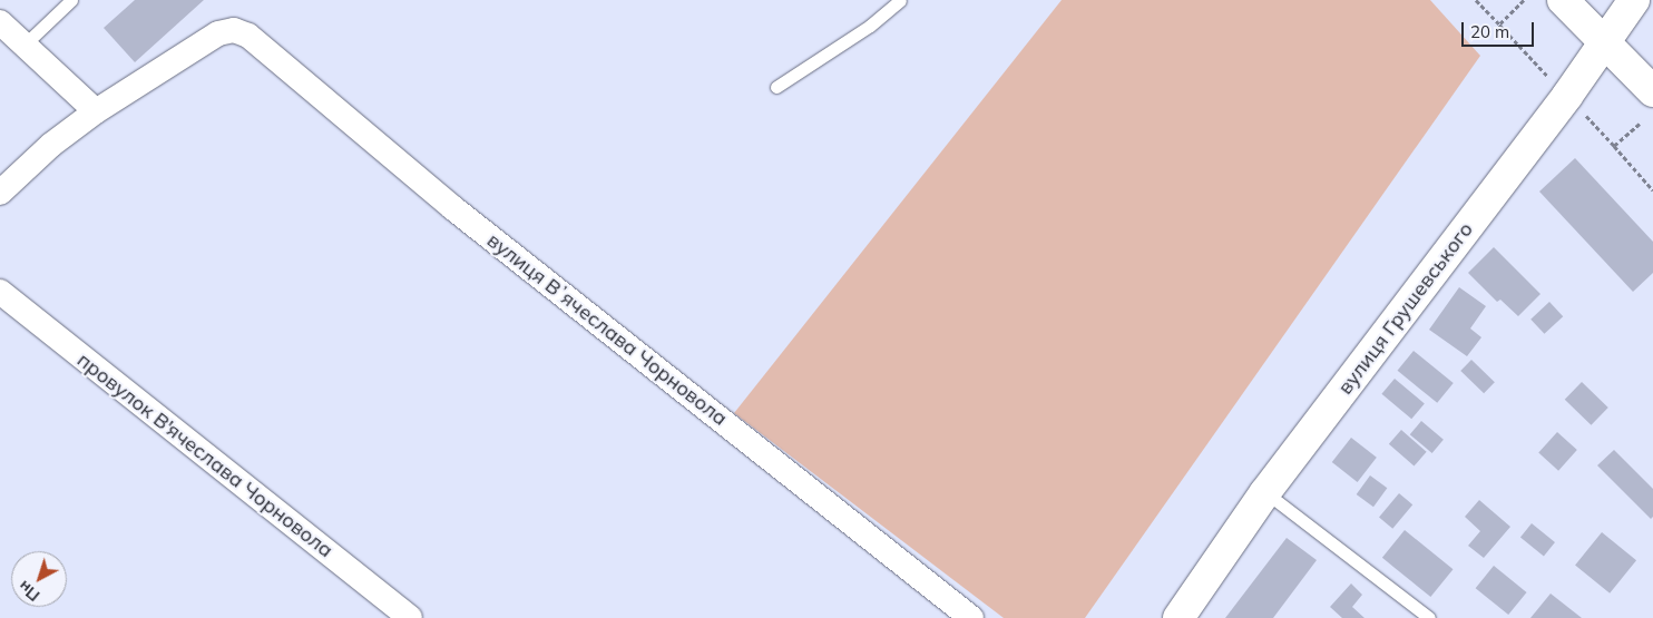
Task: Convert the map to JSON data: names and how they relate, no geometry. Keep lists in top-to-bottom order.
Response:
{
  "streets": {
    "main road": ["вулиця Грушевського"],
    "street": ["вулиця Вʼячеслава Чорновола", "провулок В'ячеслава Чорновола"]
  },
  "scale_bar": "20 m",
  "north": "bottom left"
}
